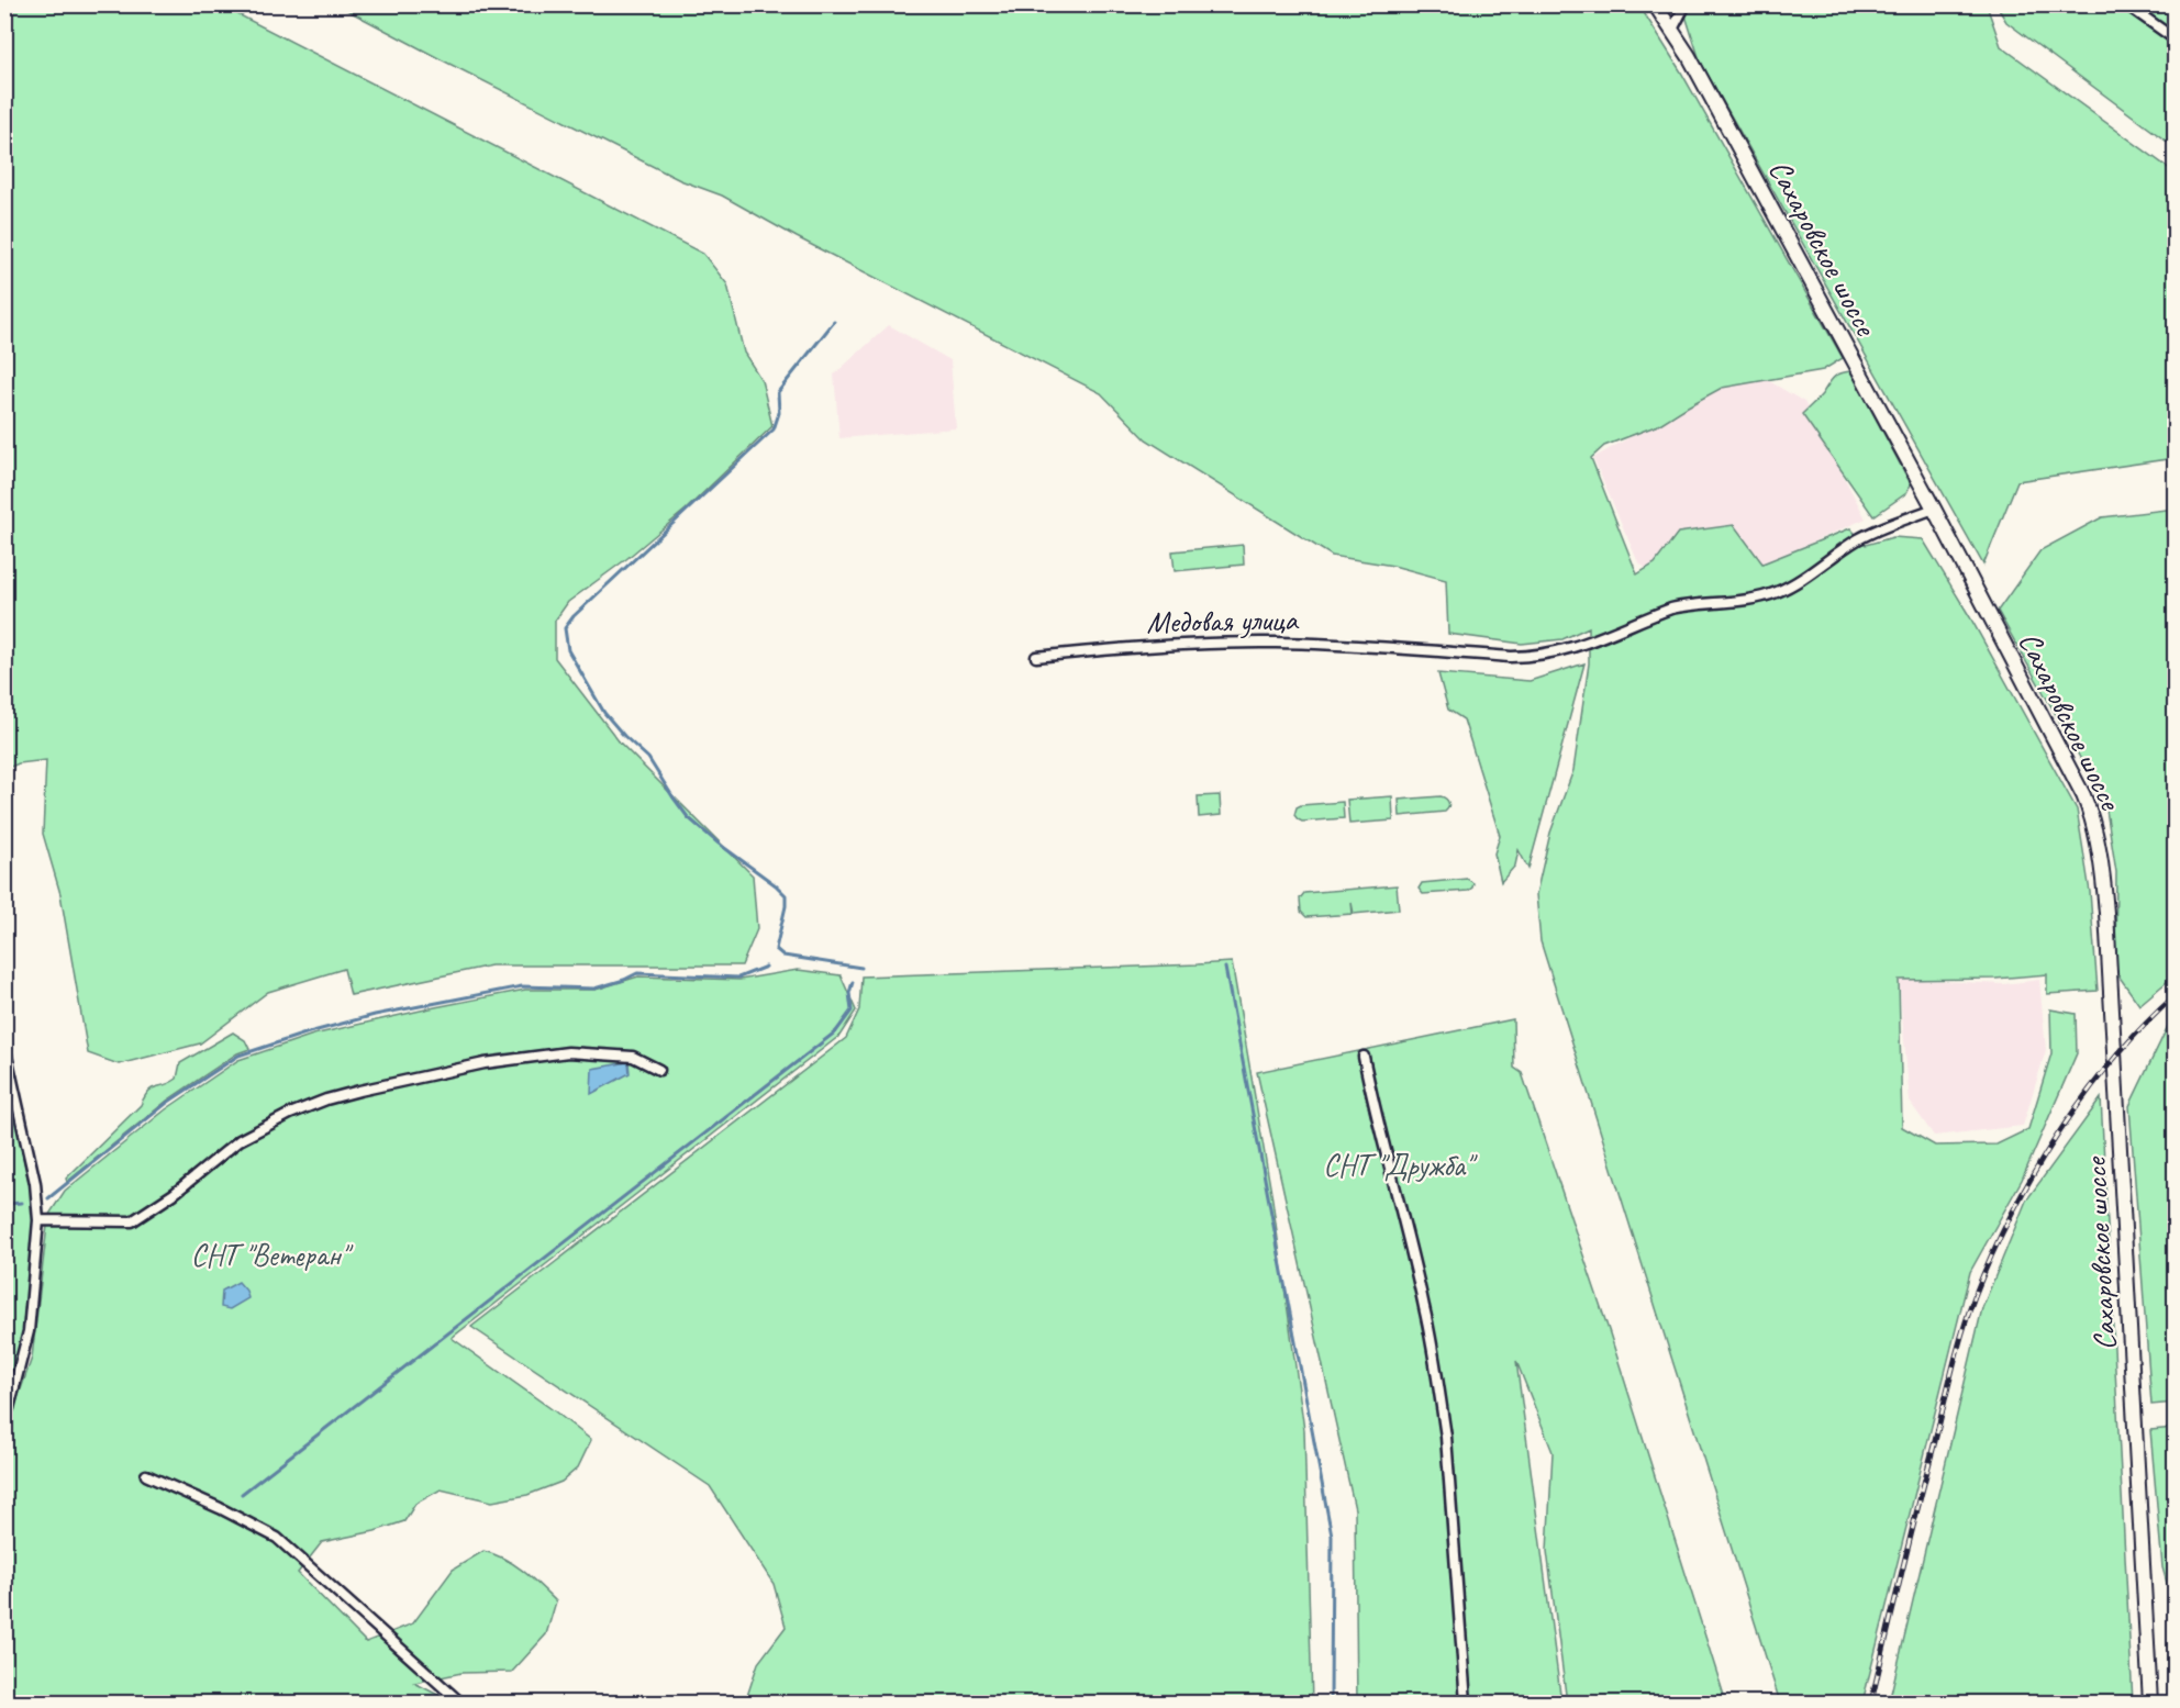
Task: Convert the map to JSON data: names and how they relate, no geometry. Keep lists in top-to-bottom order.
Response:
{
  "streets": {
    "main road": ["Сахаровское шоссе"],
    "street": ["Медовая улица"]
  },
  "crossings": [
    ["Сахаровское шоссе", "Медовая улица"]
  ],
  "parks": ["СНТ \"Дружба\"", "СНТ \"Ветеран\""]
}
